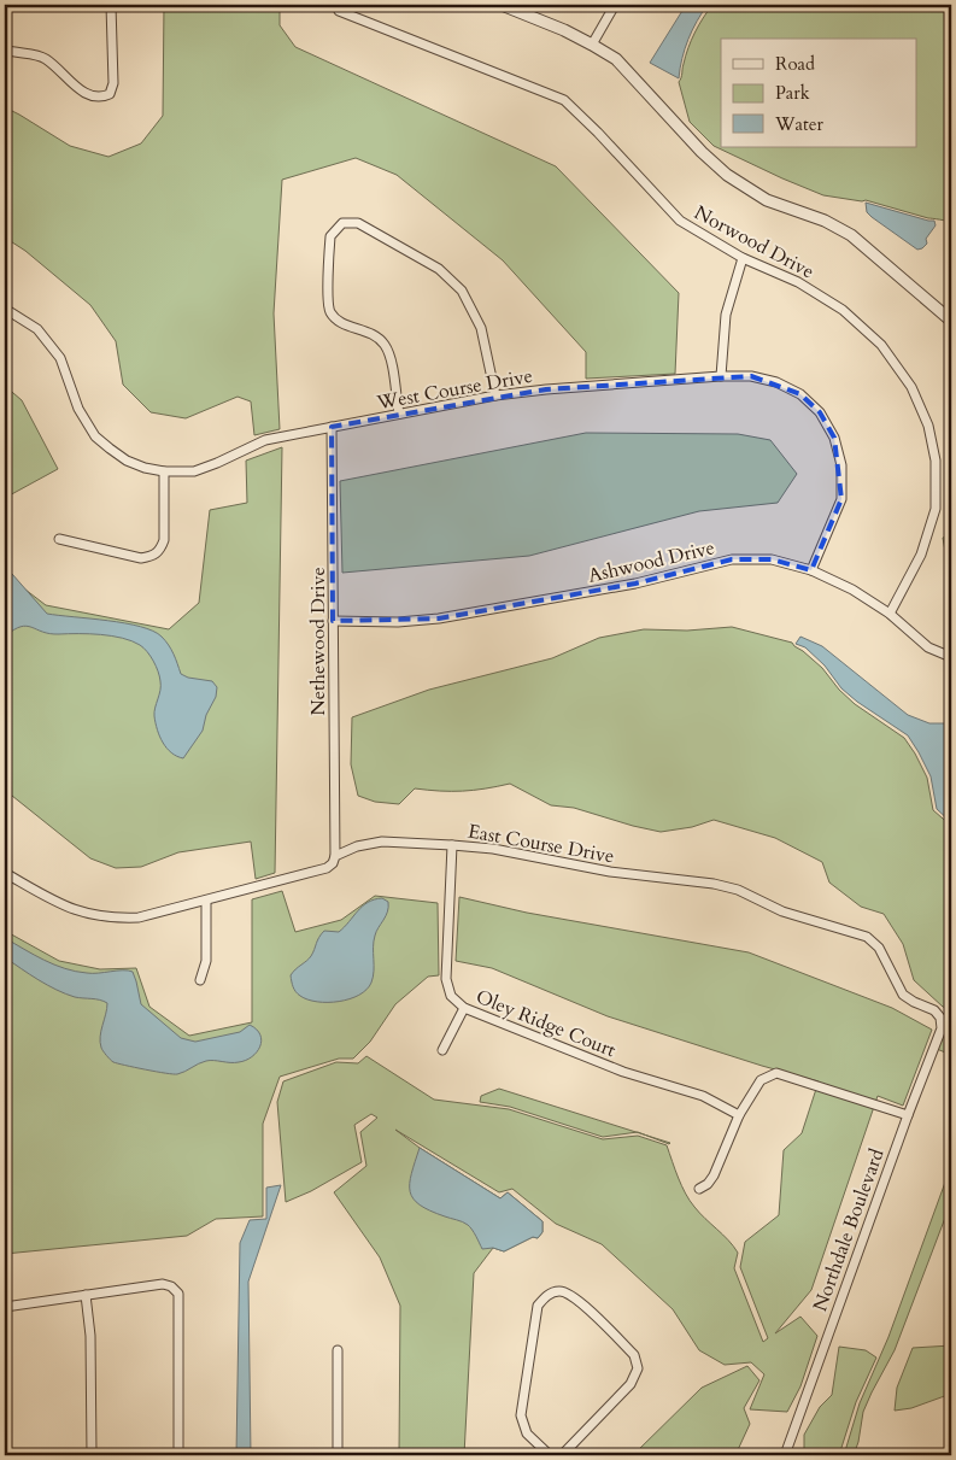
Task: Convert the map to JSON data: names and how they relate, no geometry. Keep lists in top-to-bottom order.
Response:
{
  "streets": {
    "street": [
      "Norwood Drive",
      "West Course Drive",
      "Ashwood Drive",
      "Nethewood Drive",
      "East Course Drive",
      "Oley Ridge Court",
      "Northdale Boulevard"
    ]
  },
  "crossings": [
    ["Norwood Drive", "Ashwood Drive"],
    ["West Course Drive", "Ashwood Drive"],
    ["West Course Drive", "Nethewood Drive"],
    ["Ashwood Drive", "Nethewood Drive"],
    ["Nethewood Drive", "East Course Drive"],
    ["East Course Drive", "Oley Ridge Court"],
    ["East Course Drive", "Northdale Boulevard"]
  ],
  "legend": ["Road", "Park", "Water"]
}
